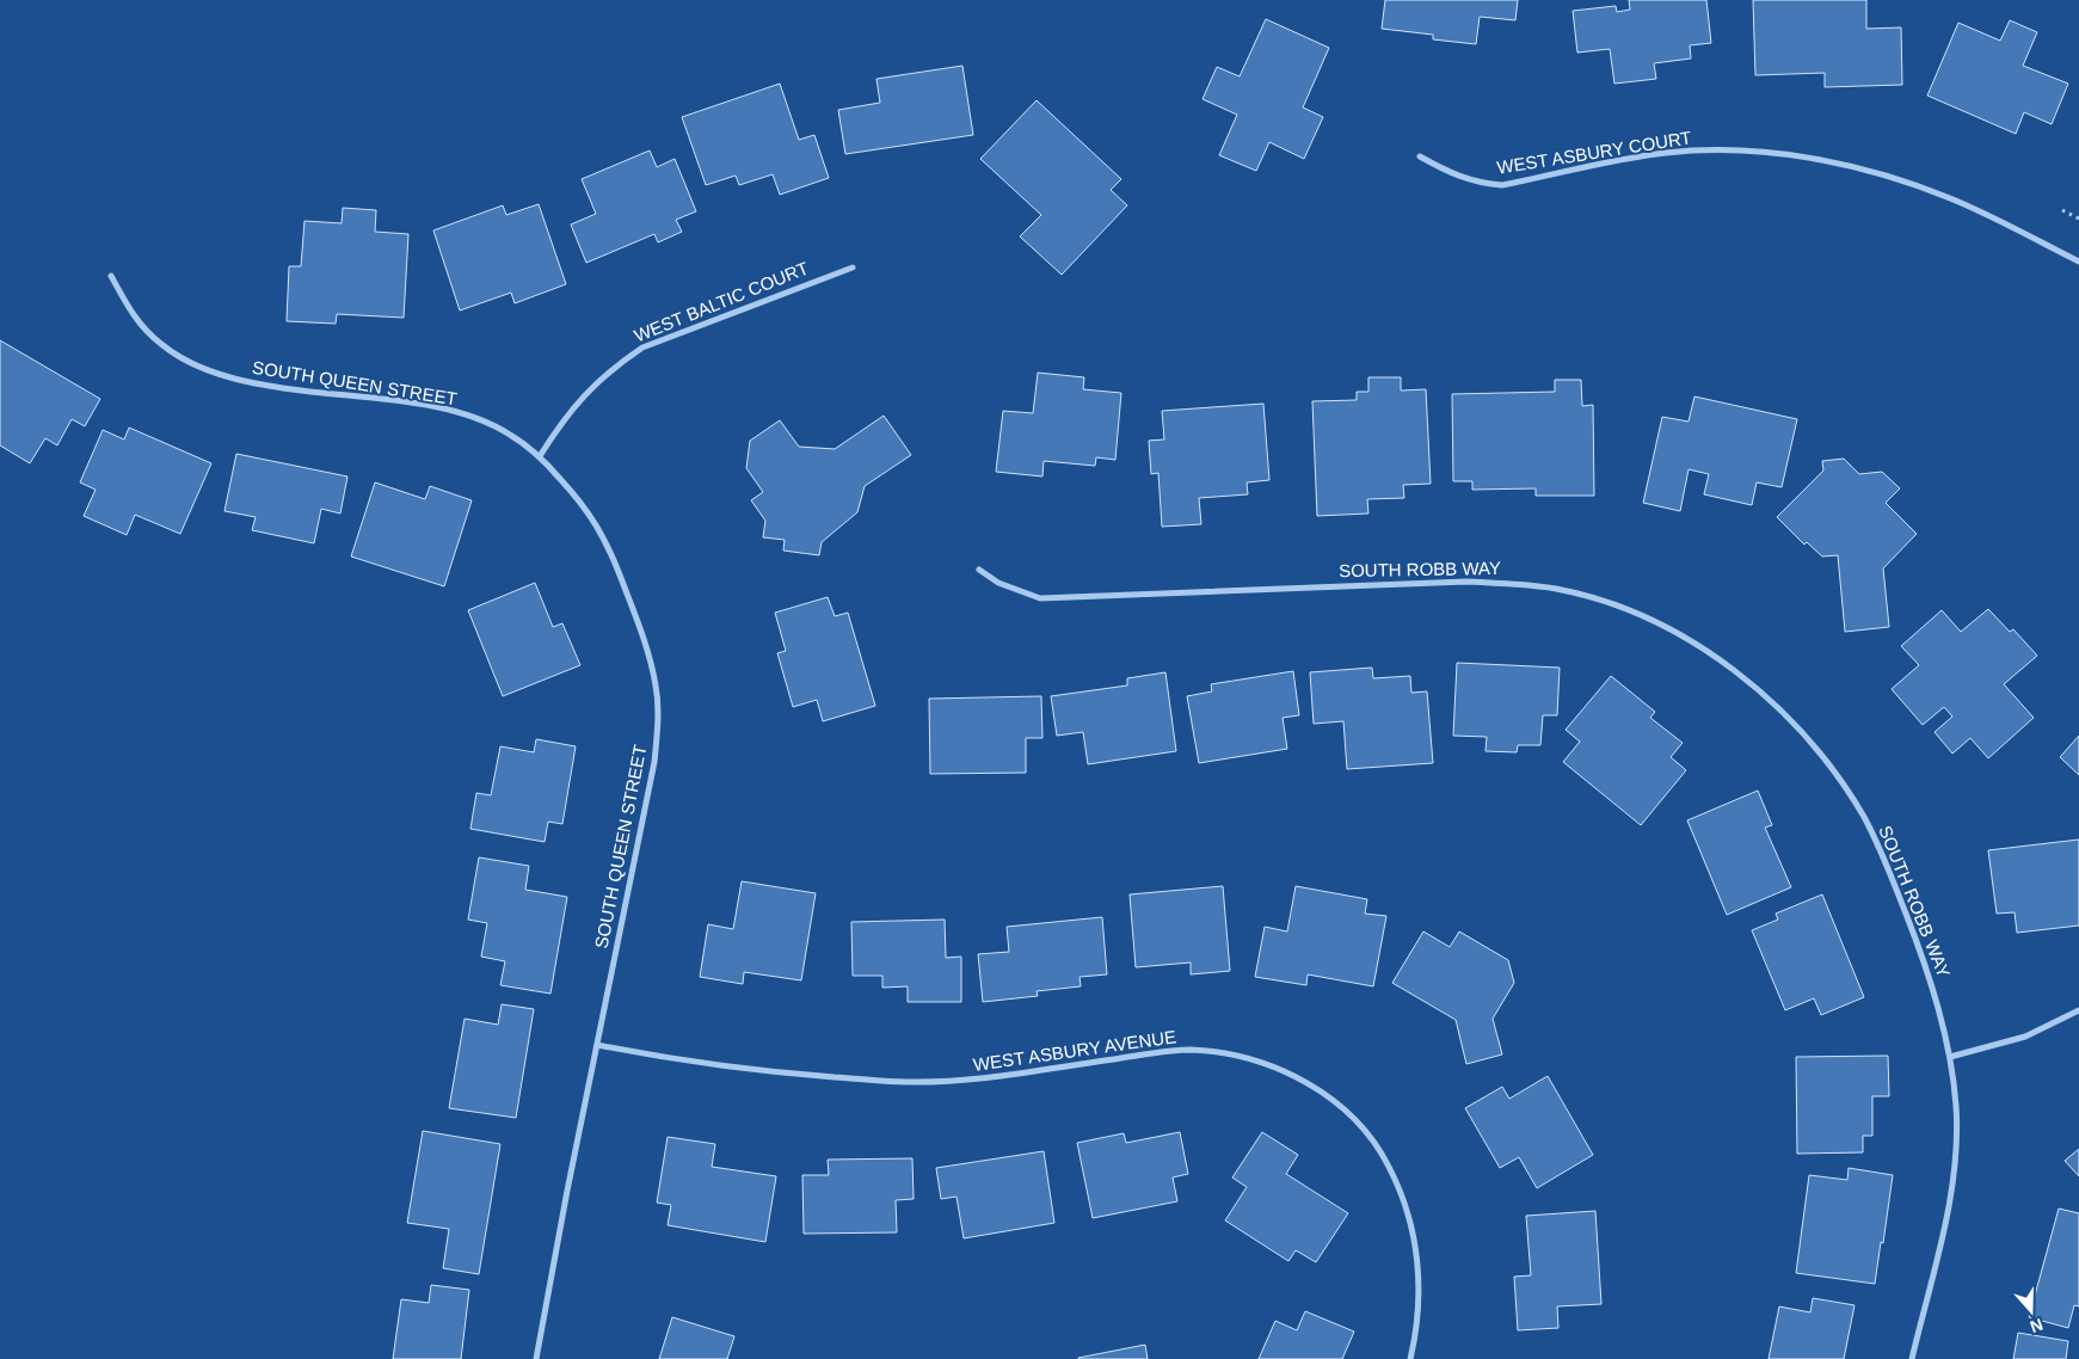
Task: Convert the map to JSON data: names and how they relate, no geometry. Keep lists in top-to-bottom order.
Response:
{
  "streets": {
    "street": [
      "WEST ASBURY COURT",
      "WEST BALTIC COURT",
      "SOUTH QUEEN STREET",
      "SOUTH ROBB WAY",
      "WEST ASBURY AVENUE"
    ]
  },
  "crossings": [
    ["WEST BALTIC COURT", "SOUTH QUEEN STREET"],
    ["SOUTH QUEEN STREET", "WEST ASBURY AVENUE"]
  ],
  "north": "bottom"
}
